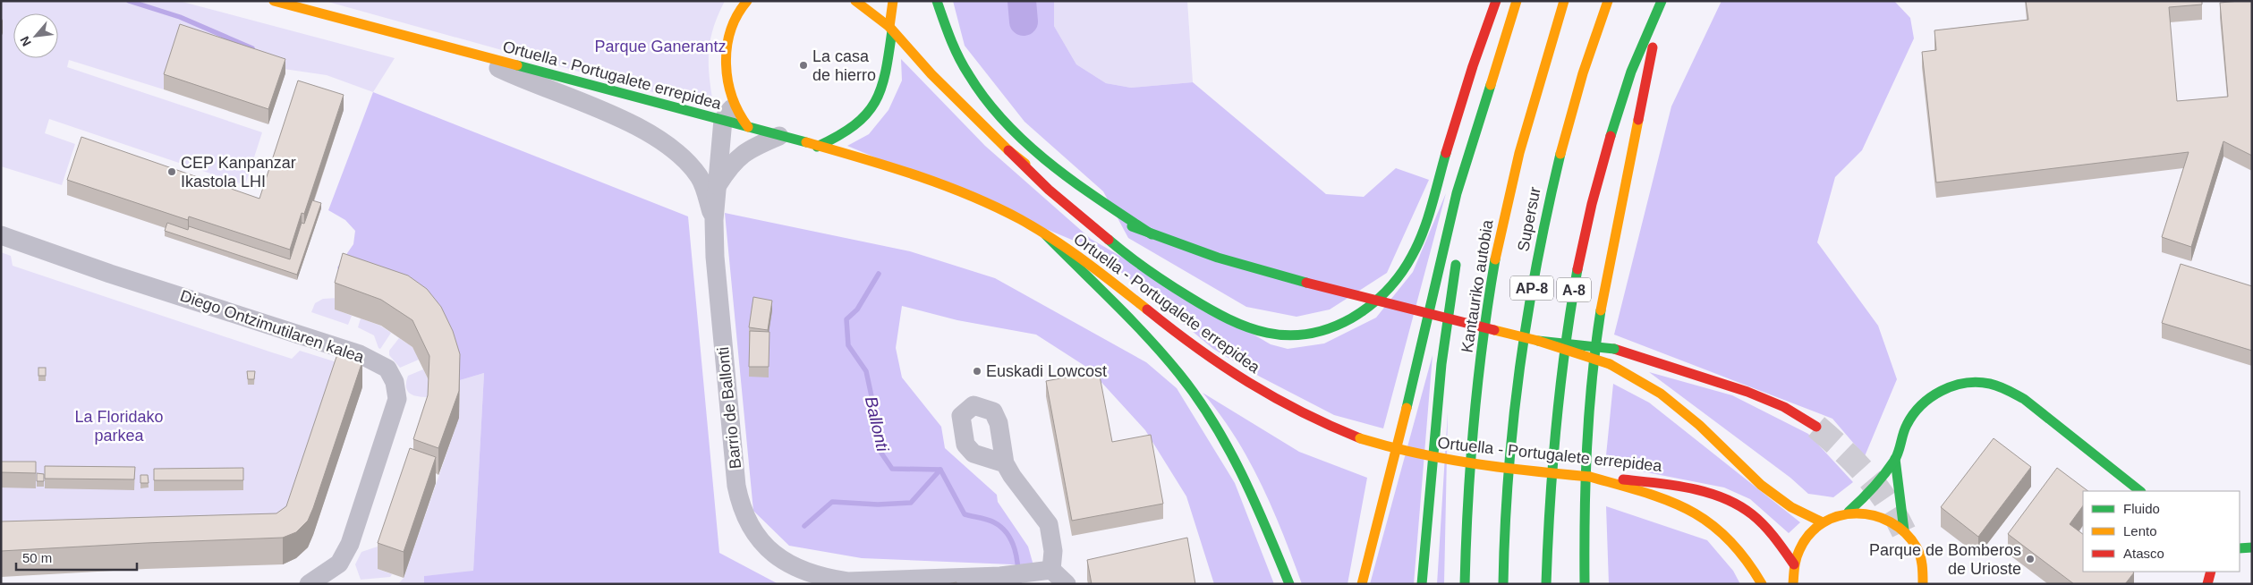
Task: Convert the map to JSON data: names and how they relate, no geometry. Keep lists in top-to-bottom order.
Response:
{
  "streets": {
    "main road": [
      "Ortuella - Portugalete errepidea",
      "Supersur",
      "Kantauriko autobia",
      "AP-8",
      "A-8"
    ],
    "street": ["Diego Ontzimutilaren kalea", "Barrio de Ballonti"]
  },
  "crossings": [
    ["Ortuella - Portugalete errepidea", "Barrio de Ballonti"]
  ],
  "water": ["Ballonti"],
  "parks": ["Parque Ganerantz", "La Floridako parkea"],
  "places": [
    "La casa de hierro",
    "CEP Kanpanzar Ikastola LHI",
    "Euskadi Lowcost",
    "Parque de Bomberos de Urioste"
  ],
  "legend": ["Fluido", "Lento", "Atasco"],
  "scale_bar": "50 m",
  "north": "bottom left"
}
